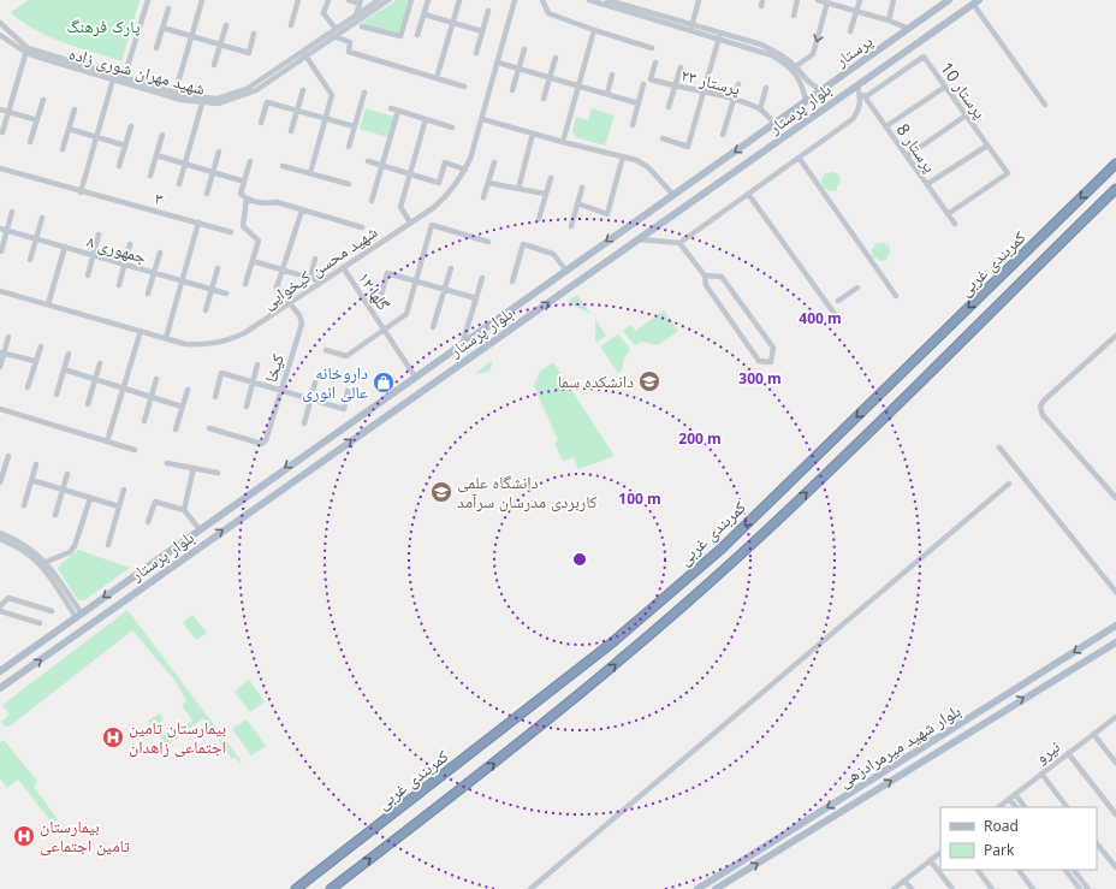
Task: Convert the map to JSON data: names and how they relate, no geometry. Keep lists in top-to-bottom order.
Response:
{
  "streets": {
    "highway": ["کمربندی غربی"],
    "main road": ["پرستار", "بلوار پرستار", "بلوار شهید میرمرادزهی"],
    "street": [
      "شهید مهران شوری زاده",
      "پرستار ۲۳",
      "پرستار 10",
      "پرستار 8",
      "۳",
      "جمهوری ۸",
      "شهید محسن کیخوایی",
      "گلها ۱۲",
      "کیخا",
      "نیرو"
    ]
  },
  "crossings": [
    ["پرستار", "پرستار ۲۳"],
    ["پرستار", "بلوار پرستار"],
    ["پرستار ۲۳", "بلوار پرستار"],
    ["پرستار 10", "پرستار 8"],
    ["بلوار پرستار", "پرستار 8"],
    ["بلوار پرستار", "گلها ۱۲"],
    ["شهید محسن کیخوایی", "گلها ۱۲"],
    ["شهید محسن کیخوایی", "کیخا"]
  ],
  "parks": ["پارک فرهنگ"],
  "places": {
    "school or university": ["دانشکده سما", "دانشگاه علمی کاربردی مدرسان سرآمد"],
    "shop": ["داروخانه عالی انوری"],
    "hospital": ["بیمارستان تامین اجتماعی زاهدان", "بیمارستان تامین اجتماعی"]
  },
  "legend": ["Road", "Park"],
  "rings": [
    "400 m",
    "300 m",
    "200 m",
    "100 m"
  ]
}
